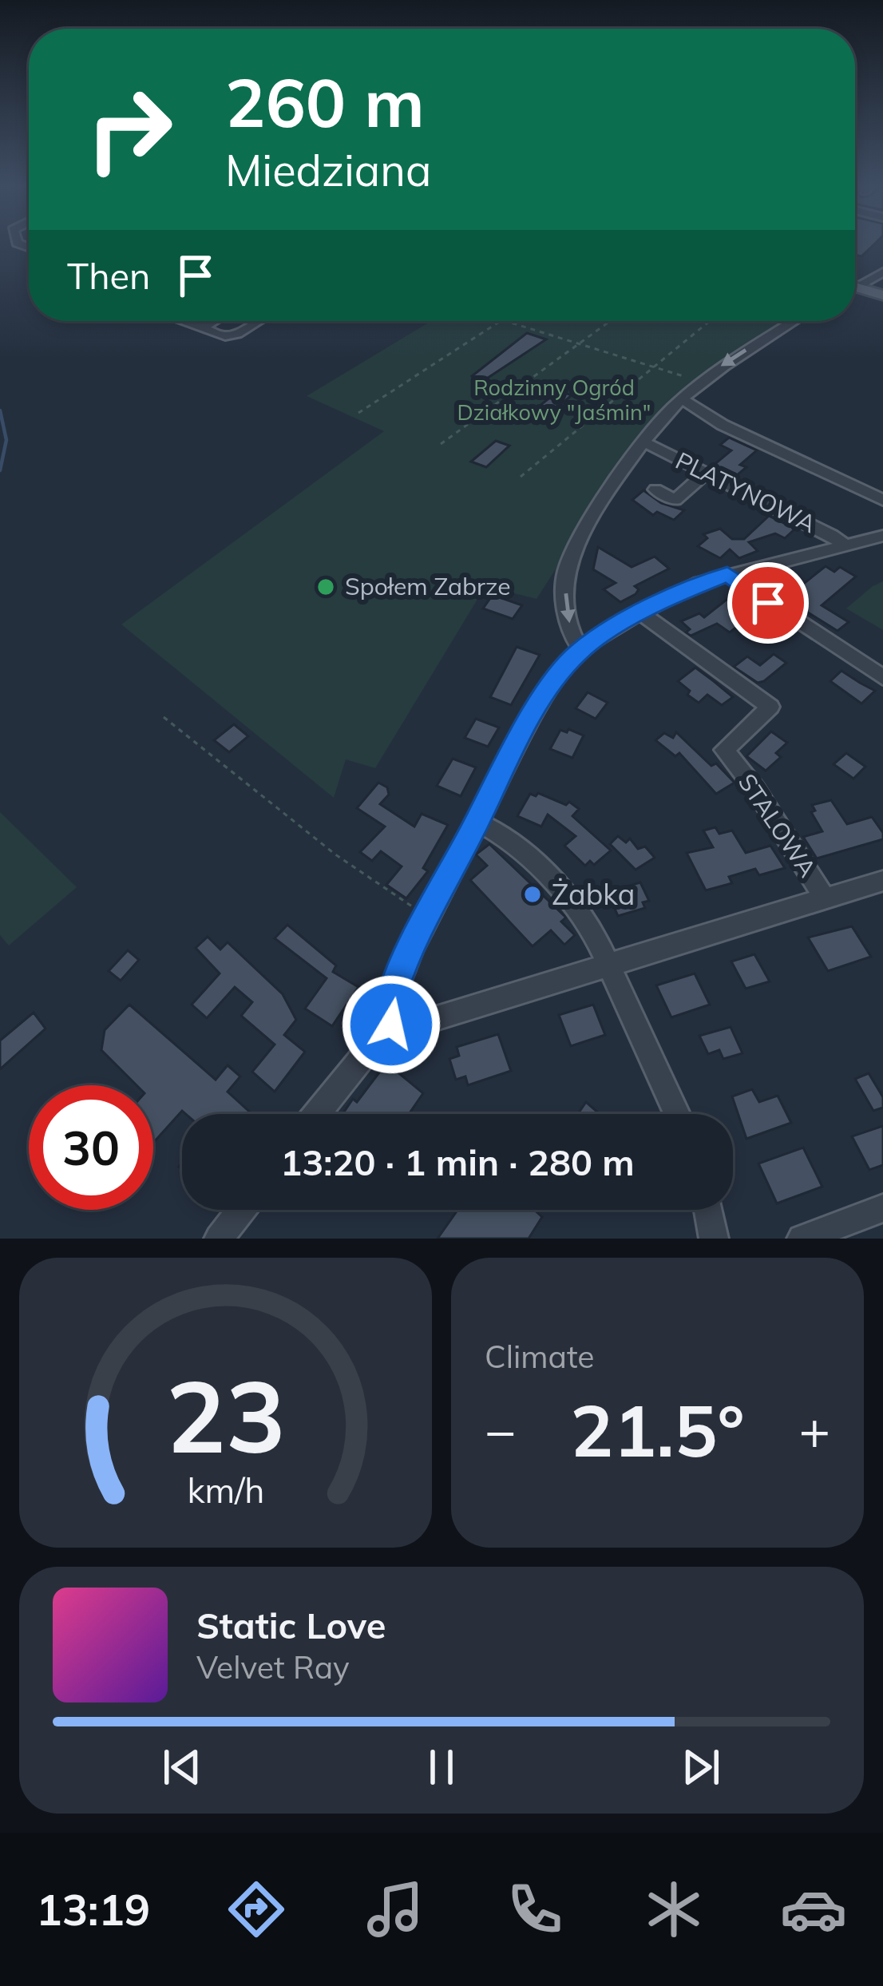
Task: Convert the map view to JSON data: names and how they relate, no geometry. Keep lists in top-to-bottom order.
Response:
{
  "streets": {
    "street": ["PLATYNOWA", "STALOWA"]
  },
  "parks": ["Rodzinny Ogród Działkowy \"Jaśmin\""],
  "places": ["Społem Zabrze", "Żabka"],
  "page": {
    "turn": ["260 m", "Miedziana"],
    "then": "Then",
    "limit": "30",
    "trip": "13:20 · 1 min · 280 m",
    "tile": "Climate",
    "heat": ["−", "21.5°", "+"],
    "song": ["Static Love", "Velvet Ray"],
    "tabs": "13:19",
    "gauge": ["23", "km/h"]
  }
}
